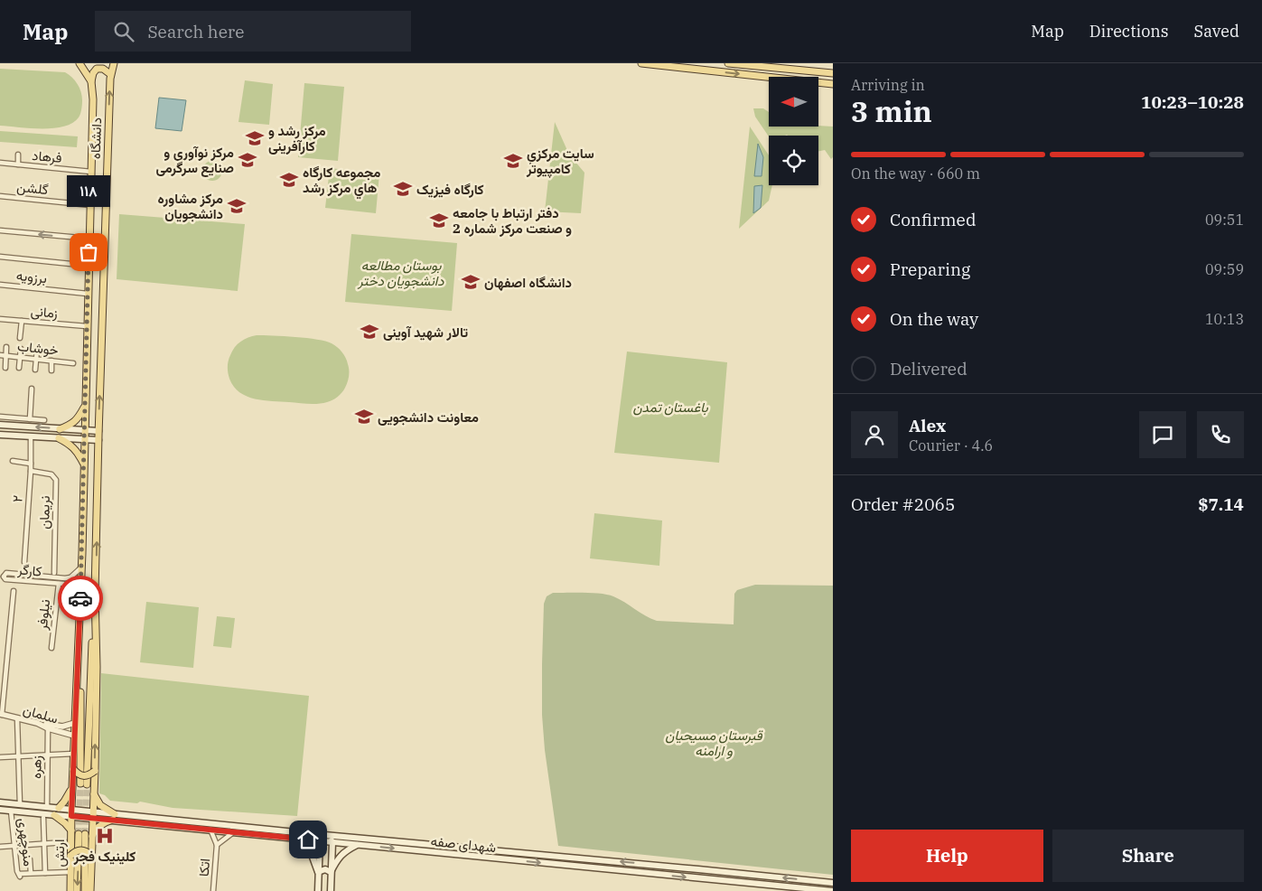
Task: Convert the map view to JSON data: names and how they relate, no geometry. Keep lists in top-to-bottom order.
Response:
{
  "streets": {
    "main road": ["دانشگاه", "شهدای صفه", "ارتش"],
    "street": [
      "فرهاد",
      "گلشن",
      "برزویه",
      "زمانی",
      "خوشاب",
      "۲",
      "نریمان",
      "کارگر",
      "نیلوفر",
      "سلمان",
      "زهره",
      "منوچهری",
      "اتکا"
    ]
  },
  "crossings": [
    ["دانشگاه", "فرهاد"],
    ["دانشگاه", "گلشن"],
    ["دانشگاه", "برزویه"],
    ["دانشگاه", "زمانی"],
    ["دانشگاه", "شهدای صفه"],
    ["۲", "نریمان"],
    ["کارگر", "نیلوفر"],
    ["سلمان", "زهره"]
  ],
  "parks": ["بوستان مطالعه دانشجویان دختر", "باغستان تمدن", "قبرستان مسیحیان و ارامنه"],
  "places": {
    "school or university": [
      "مرکز رشد و کارآفرینی",
      "مرکز نوآوری و صنایع سرگرمی",
      "سايت مرکزي کامپيوتر",
      "مجموعه کارگاه هاي مرکز رشد",
      "کارگاه فیزیک",
      "مرکز مشاوره دانشجویان",
      "دفتر ارتباط با جامعه و صنعت مرکز شماره 2",
      "دانشگاه اصفهان",
      "تالار شهید آوینی",
      "معاونت دانشجویی"
    ],
    "other": ["۱۱۸"],
    "hospital": ["کلینیک فجر"]
  },
  "north": "left",
  "page": {
    "header": "Map",
    "search": "Search here",
    "nav": ["Map", "Directions", "Saved"],
    "heading": ["3 min", "Arriving in", "10:23–10:28"],
    "panel": [
      "Alex",
      "Courier · 4.6",
      "Order #2065",
      "$7.14"
    ],
    "bar": "On the way · 660 m",
    "bubble": "۱۱۸",
    "list": [
      ["Confirmed", "09:51"],
      ["Preparing", "09:59"],
      ["On the way", "10:13"],
      "Delivered"
    ],
    "buttons": ["Help", "Share"]
  }
}
